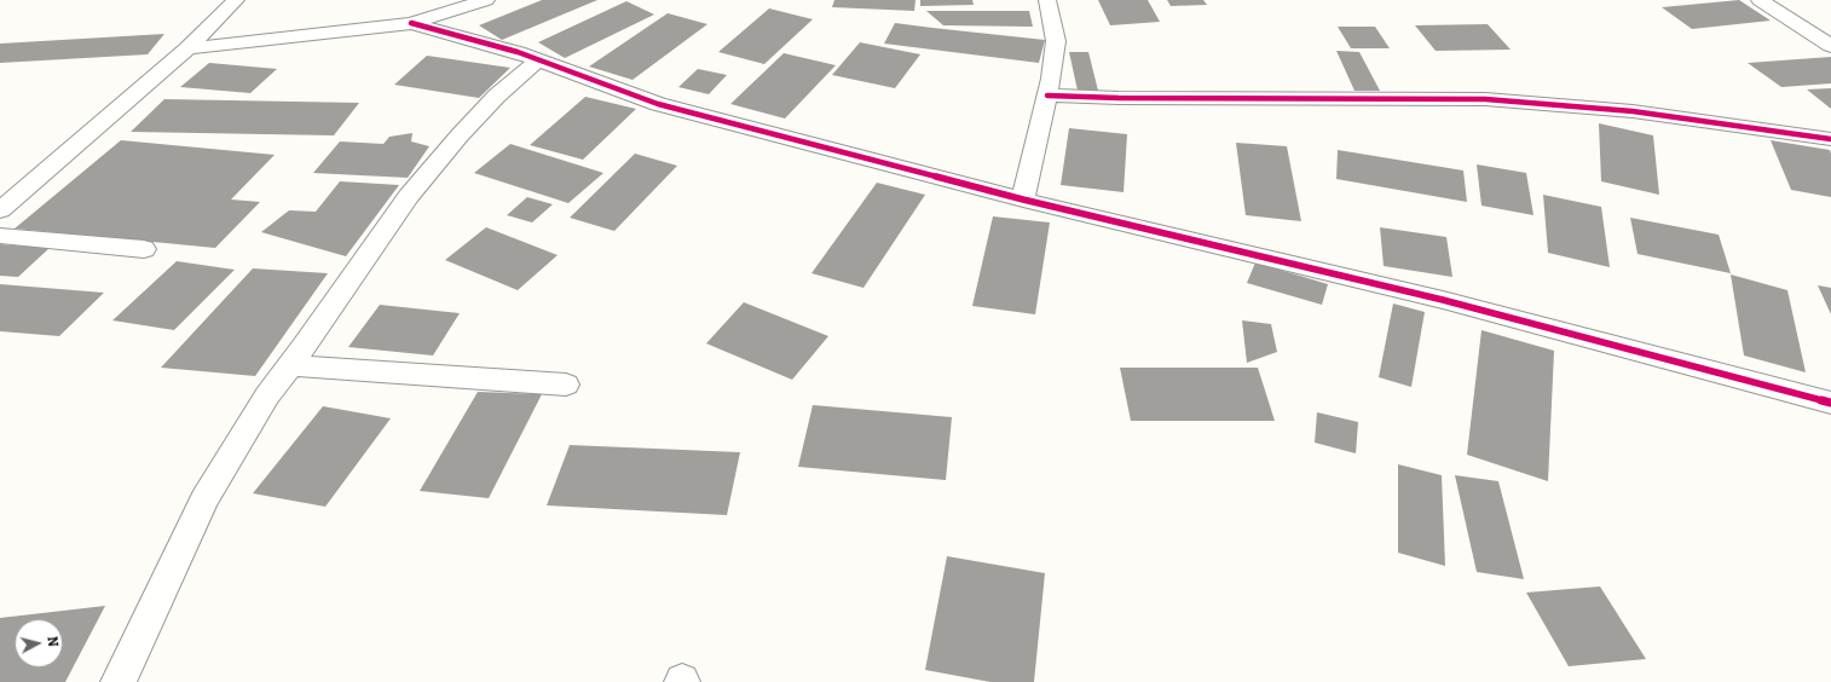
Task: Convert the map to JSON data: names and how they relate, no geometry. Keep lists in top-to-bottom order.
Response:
{
  "north": "right"
}
